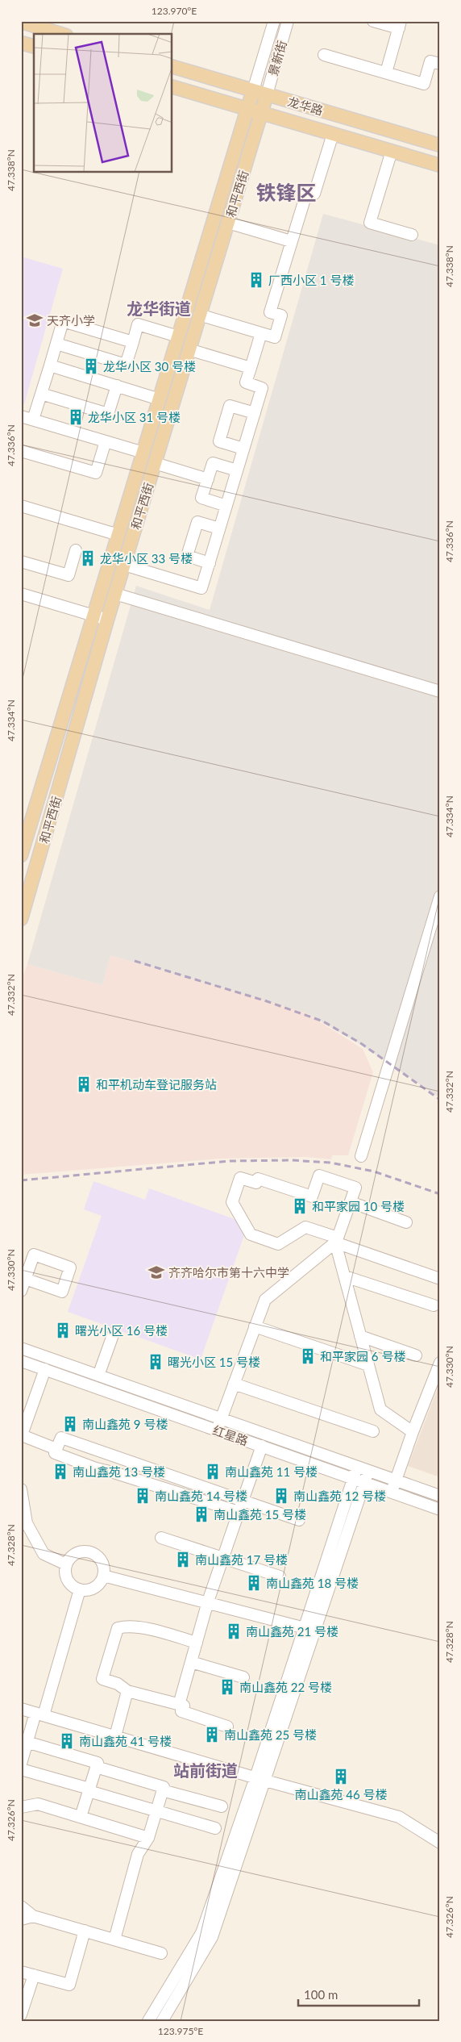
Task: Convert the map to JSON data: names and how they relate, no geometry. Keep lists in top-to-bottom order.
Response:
{
  "streets": {
    "main road": ["龙华路", "和平西街"],
    "street": ["景新街", "红星路"]
  },
  "crossings": [
    ["景新街", "龙华路"],
    ["景新街", "和平西街"],
    ["龙华路", "和平西街"]
  ],
  "districts": ["铁锋区", "龙华街道", "站前街道"],
  "places": {
    "building": [
      "厂西小区 1 号楼",
      "龙华小区 30 号楼",
      "龙华小区 31 号楼",
      "龙华小区 33 号楼",
      "和平机动车登记服务站",
      "和平家园 10 号楼",
      "曙光小区 16 号楼",
      "和平家园 6 号楼",
      "曙光小区 15 号楼",
      "南山鑫苑 9 号楼",
      "南山鑫苑 13 号楼",
      "南山鑫苑 11 号楼",
      "南山鑫苑 14 号楼",
      "南山鑫苑 12 号楼",
      "南山鑫苑 15 号楼",
      "南山鑫苑 17 号楼",
      "南山鑫苑 18 号楼",
      "南山鑫苑 21 号楼",
      "南山鑫苑 22 号楼",
      "南山鑫苑 25 号楼",
      "南山鑫苑 41 号楼",
      "南山鑫苑 46 号楼"
    ],
    "school or university": ["天齐小学", "齐齐哈尔市第十六中学"]
  },
  "scale_bar": "100 m",
  "coordinates": [
    "123.970°E",
    "47.338°N",
    "47.336°N",
    "47.334°N",
    "47.332°N",
    "47.330°N",
    "47.328°N",
    "47.326°N",
    "123.975°E"
  ]
}
